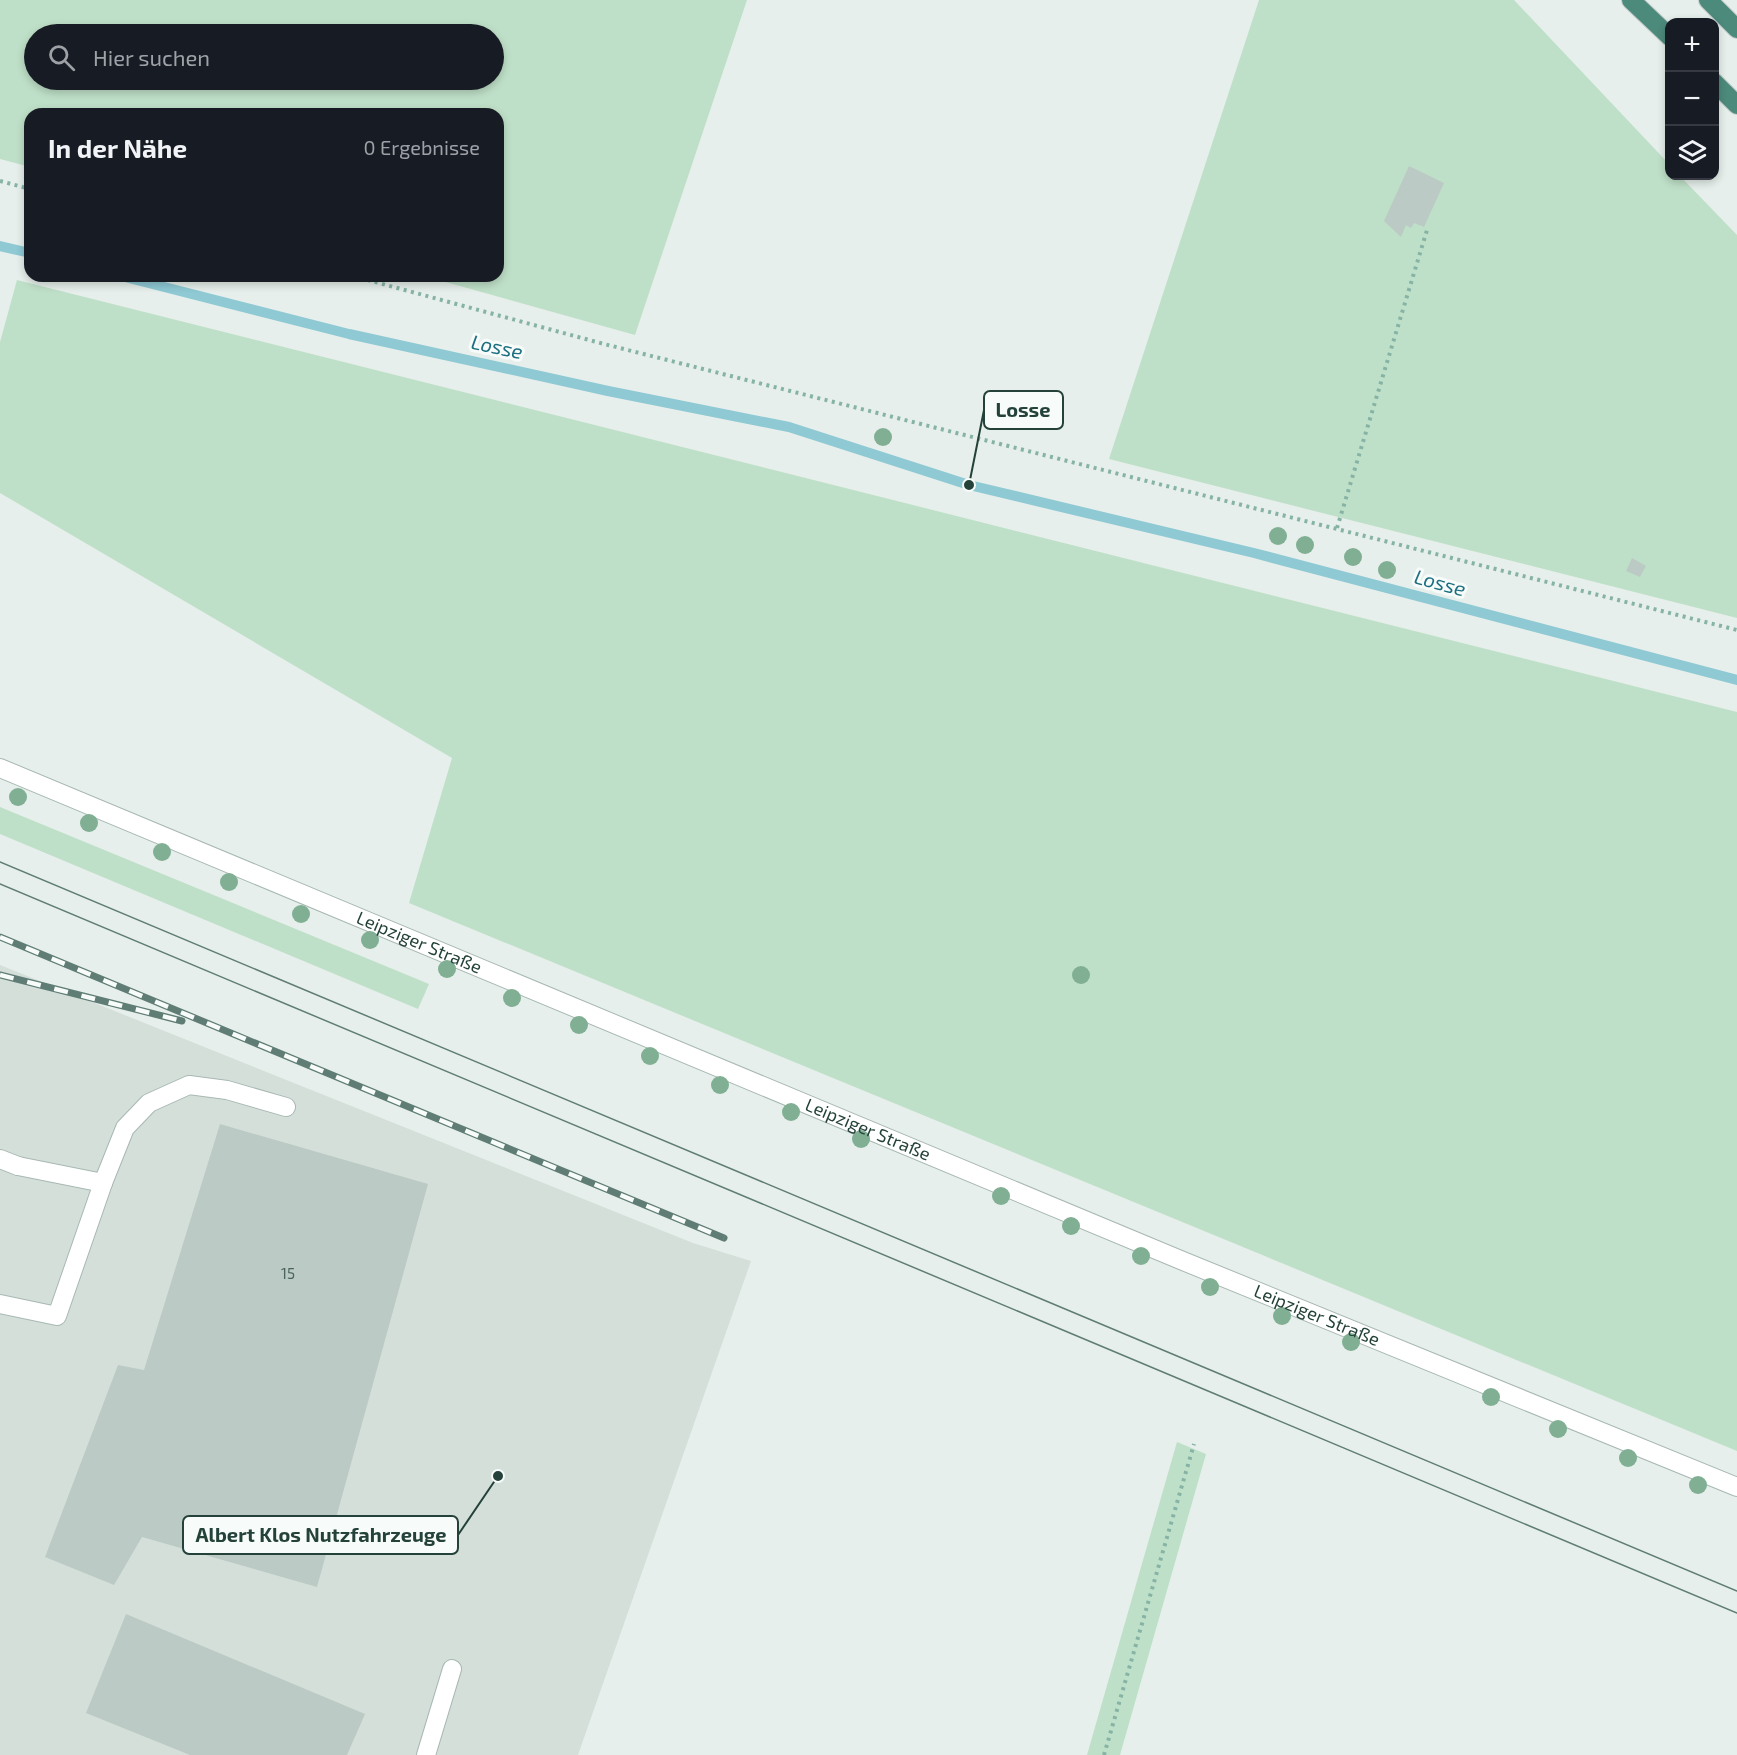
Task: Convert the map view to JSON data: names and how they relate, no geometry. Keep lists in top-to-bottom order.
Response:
{
  "streets": {
    "street": ["Leipziger Straße"]
  },
  "water": ["Losse"],
  "places": ["Losse", "Albert Klos Nutzfahrzeuge"],
  "house_numbers": ["15"],
  "page": {
    "map_buttons": ["+", "−"],
    "search": "Hier suchen",
    "heading": ["In der Nähe", "0 Ergebnisse"]
  }
}
